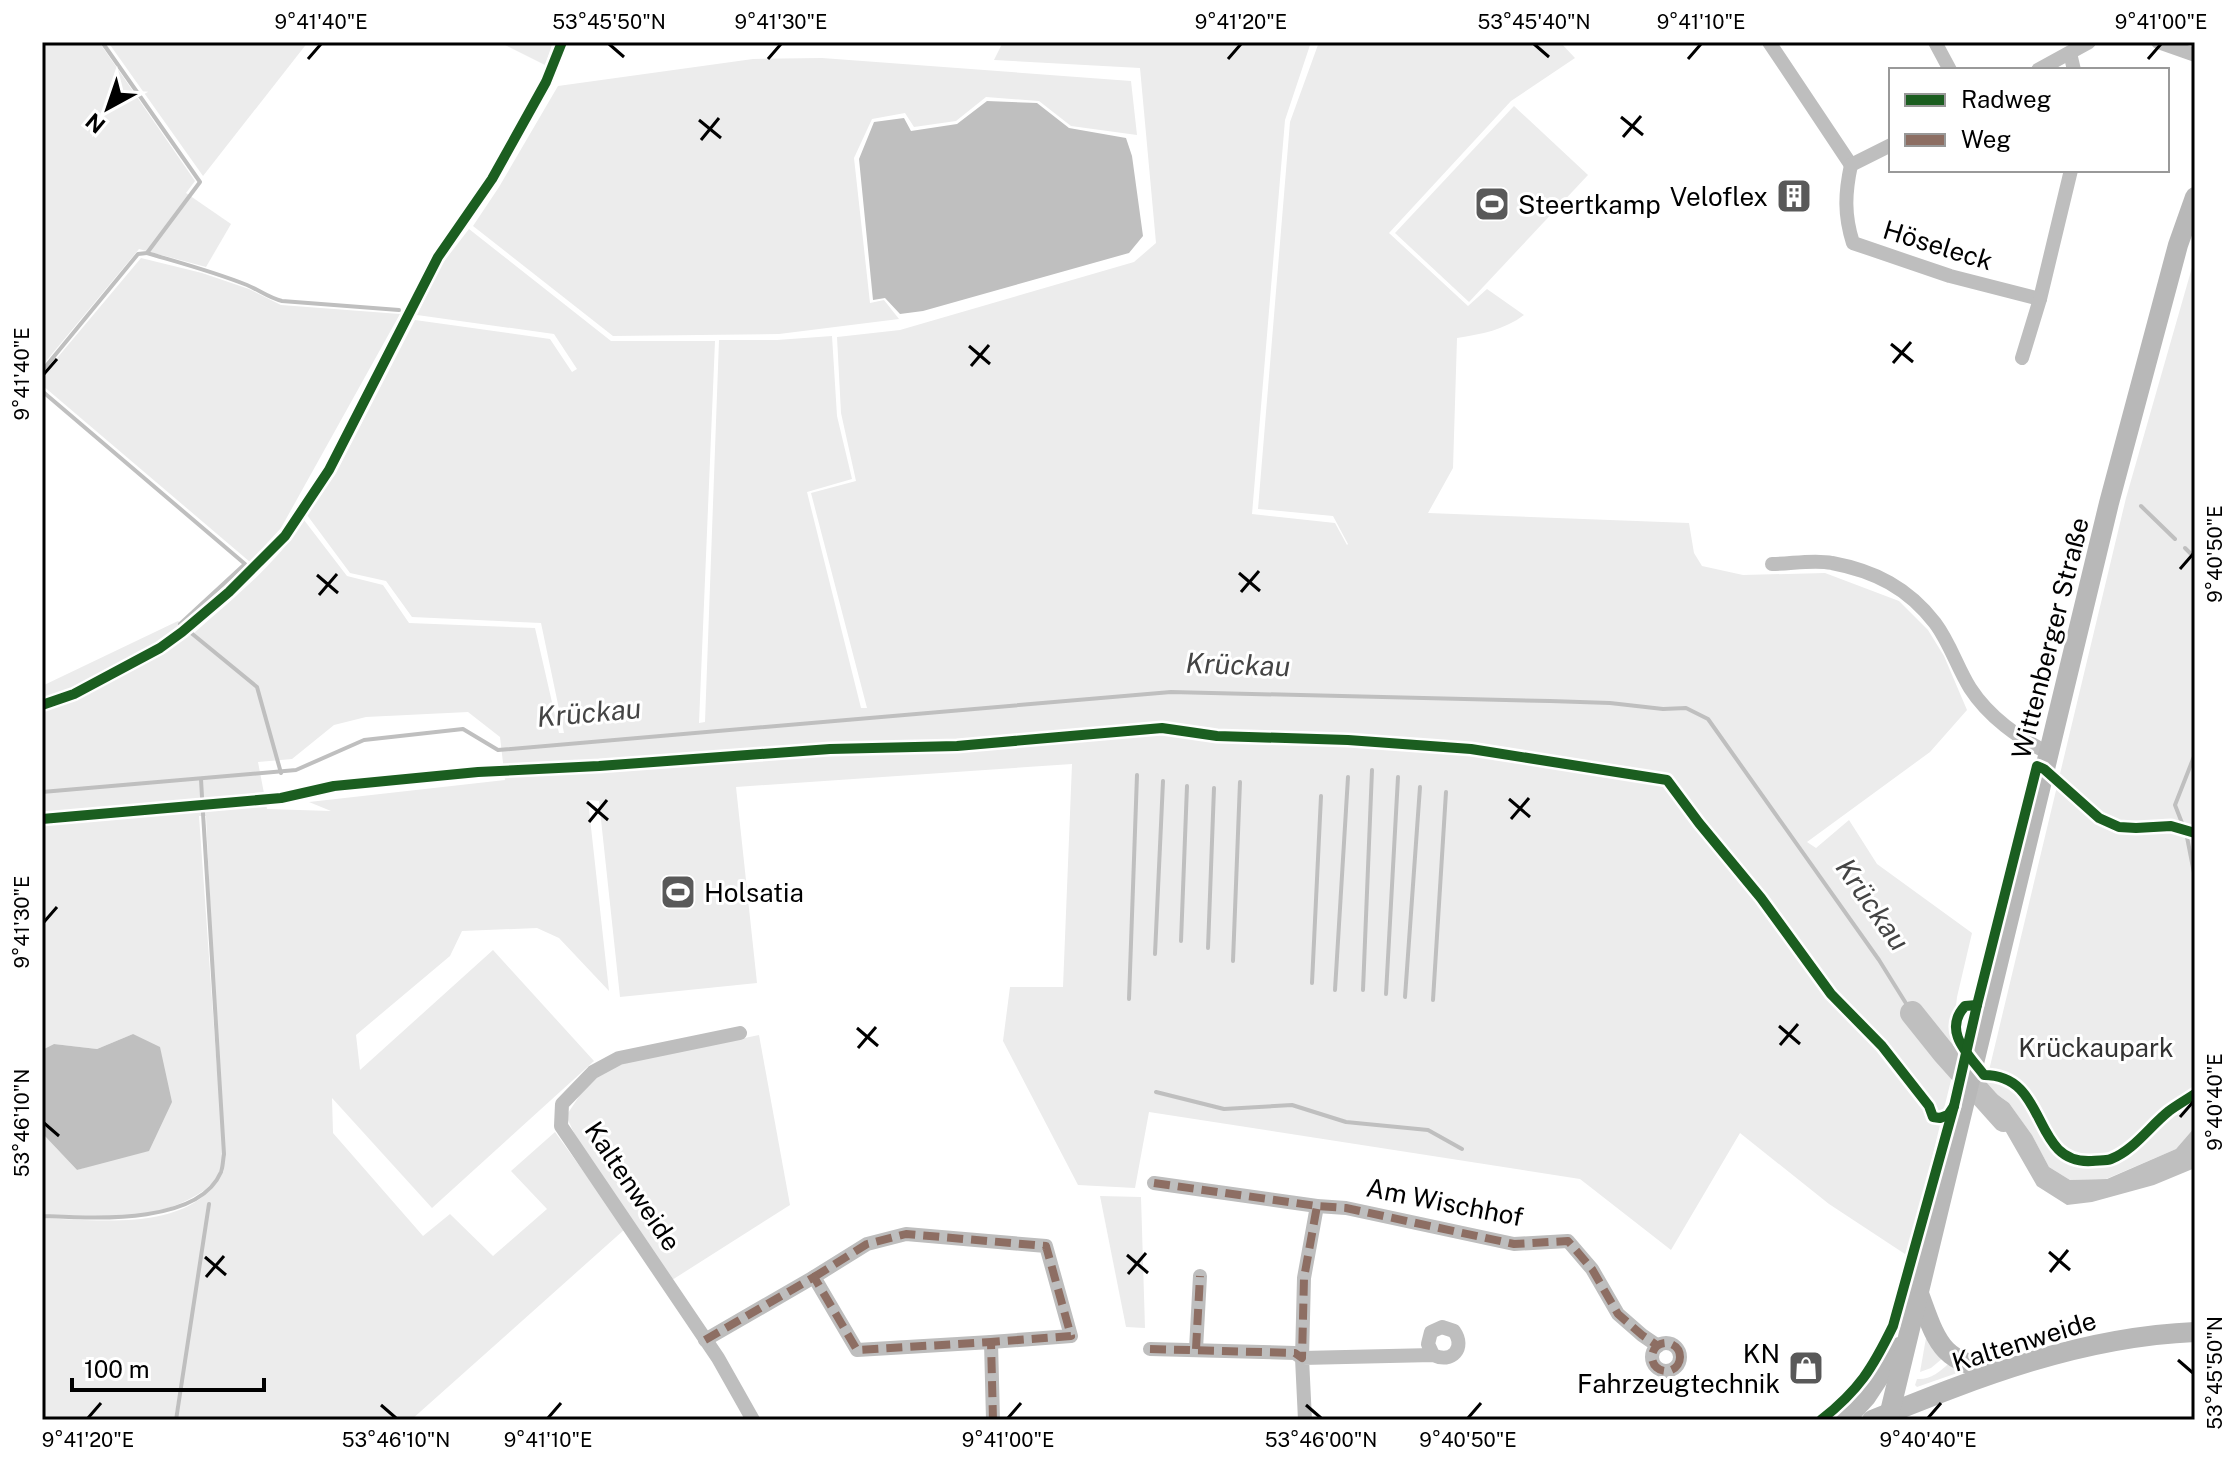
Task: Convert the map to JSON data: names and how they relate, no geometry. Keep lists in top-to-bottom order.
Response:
{
  "streets": {
    "main road": ["Wittenberger Straße", "Kaltenweide"],
    "street": ["Höseleck", "Am Wischhof"]
  },
  "crossings": [
    ["Wittenberger Straße", "Kaltenweide"]
  ],
  "water": ["Krückau"],
  "parks": ["Krückaupark"],
  "places": {
    "building": ["Veloflex"],
    "sports": ["Steertkamp", "Holsatia"],
    "shop": ["KN Fahrzeugtechnik"]
  },
  "legend": ["Radweg", "Weg"],
  "scale_bar": "100 m",
  "north": "bottom left",
  "coordinates": [
    "9°41'40\"E",
    "53°45'50\"N",
    "9°41'30\"E",
    "9°41'20\"E",
    "53°45'40\"N",
    "9°41'10\"E",
    "9°41'00\"E",
    "9°40'50\"E",
    "9°40'40\"E",
    "53°46'10\"N",
    "53°46'00\"N"
  ]
}
